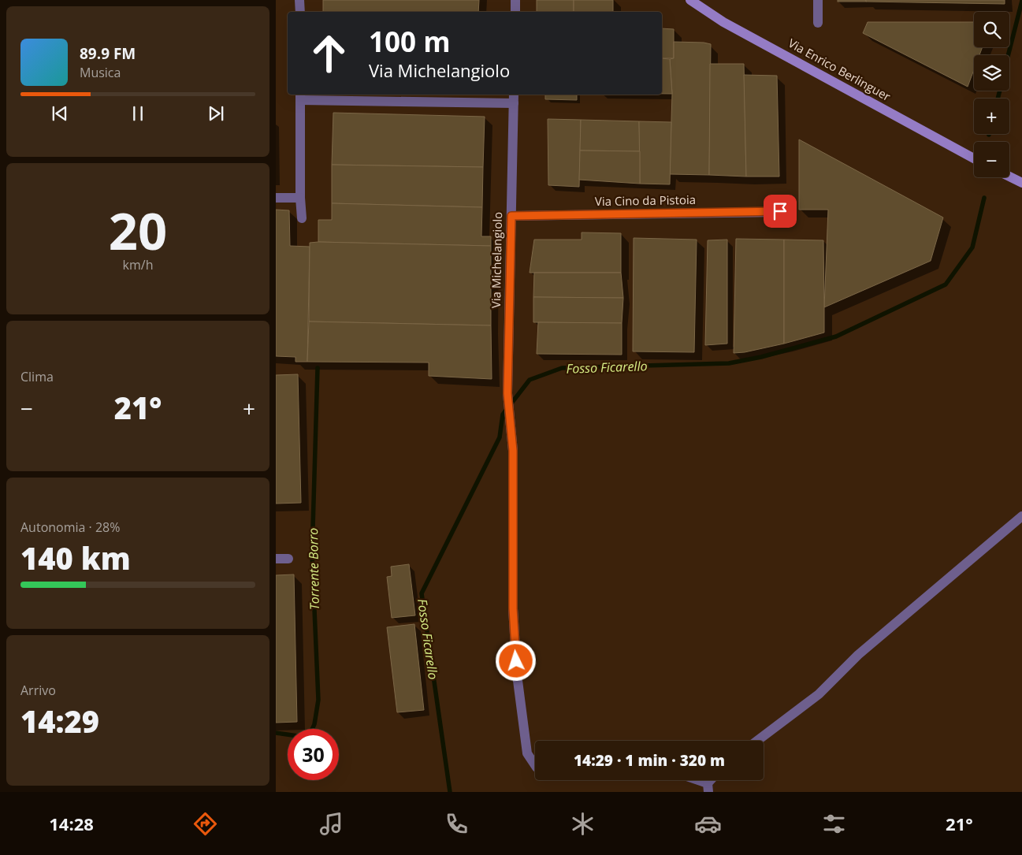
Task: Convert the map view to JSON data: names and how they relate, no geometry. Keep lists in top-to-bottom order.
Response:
{
  "streets": {
    "main road": ["Via Enrico Berlinguer"],
    "street": ["Via Cino da Pistoia", "Via Michelangiolo"]
  },
  "crossings": [
    ["Via Cino da Pistoia", "Via Michelangiolo"]
  ],
  "water": ["Fosso Ficarello", "Torrente Borro"],
  "page": {
    "map_buttons": ["+", "−"],
    "turn": ["100 m", "Via Michelangiolo"],
    "song": ["89.9 FM", "Musica"],
    "tile": [
      ["20", "km/h"],
      "Clima",
      ["Autonomia · 28%", "140 km"],
      ["Arrivo", "14:29"]
    ],
    "heat": ["−", "21°", "+"],
    "limit": "30",
    "trip": "14:29 · 1 min · 320 m",
    "tabs": ["14:28", "21°"]
  }
}
